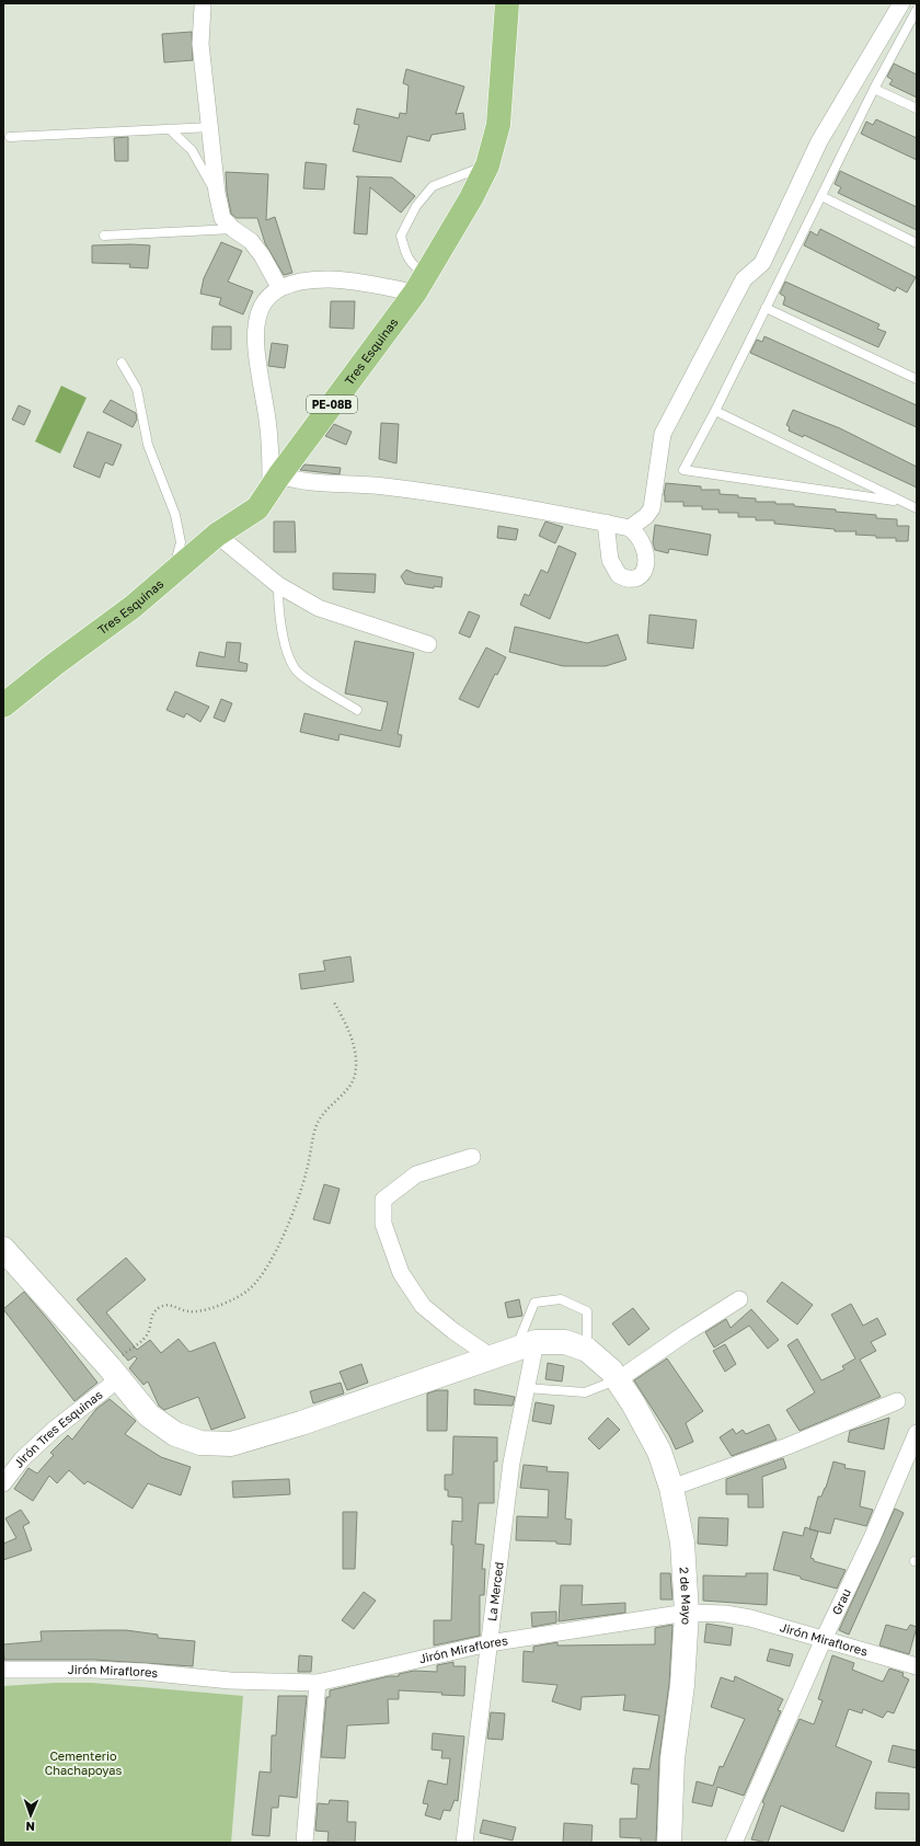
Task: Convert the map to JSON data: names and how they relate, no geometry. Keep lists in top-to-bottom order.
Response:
{
  "streets": {
    "highway": ["Tres Esquinas", "PE-08B"],
    "main road": ["2 de Mayo"],
    "street": [
      "Jirón Tres Esquinas",
      "La Merced",
      "Grau",
      "Jirón Miraflores"
    ]
  },
  "crossings": [
    ["La Merced", "Jirón Miraflores"],
    ["2 de Mayo", "Jirón Miraflores"],
    ["Grau", "Jirón Miraflores"]
  ],
  "parks": ["Cementerio Chachapoyas"],
  "north": "bottom"
}
